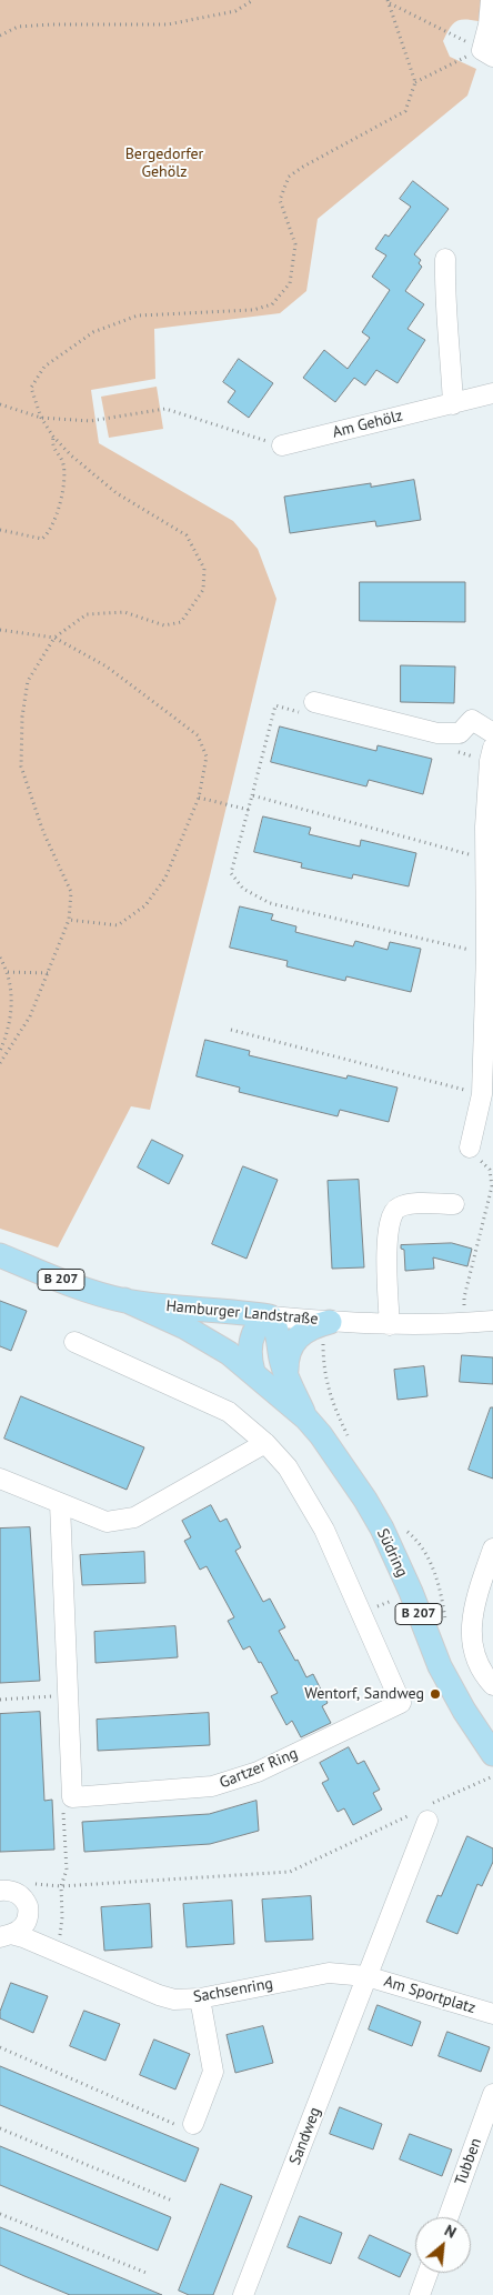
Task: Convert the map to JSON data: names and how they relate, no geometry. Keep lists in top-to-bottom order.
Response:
{
  "streets": {
    "main road": ["B 207", "Hamburger Landstraße", "Südring"],
    "street": [
      "Am Gehölz",
      "Gartzer Ring",
      "Sachsenring",
      "Am Sportplatz",
      "Sandweg",
      "Tubben"
    ]
  },
  "crossings": [
    ["Hamburger Landstraße", "Südring"],
    ["Sachsenring", "Am Sportplatz"],
    ["Sachsenring", "Sandweg"],
    ["Am Sportplatz", "Sandweg"]
  ],
  "parks": ["Bergedorfer Gehölz"],
  "places": ["Wentorf, Sandweg"],
  "north": "top right"
}
